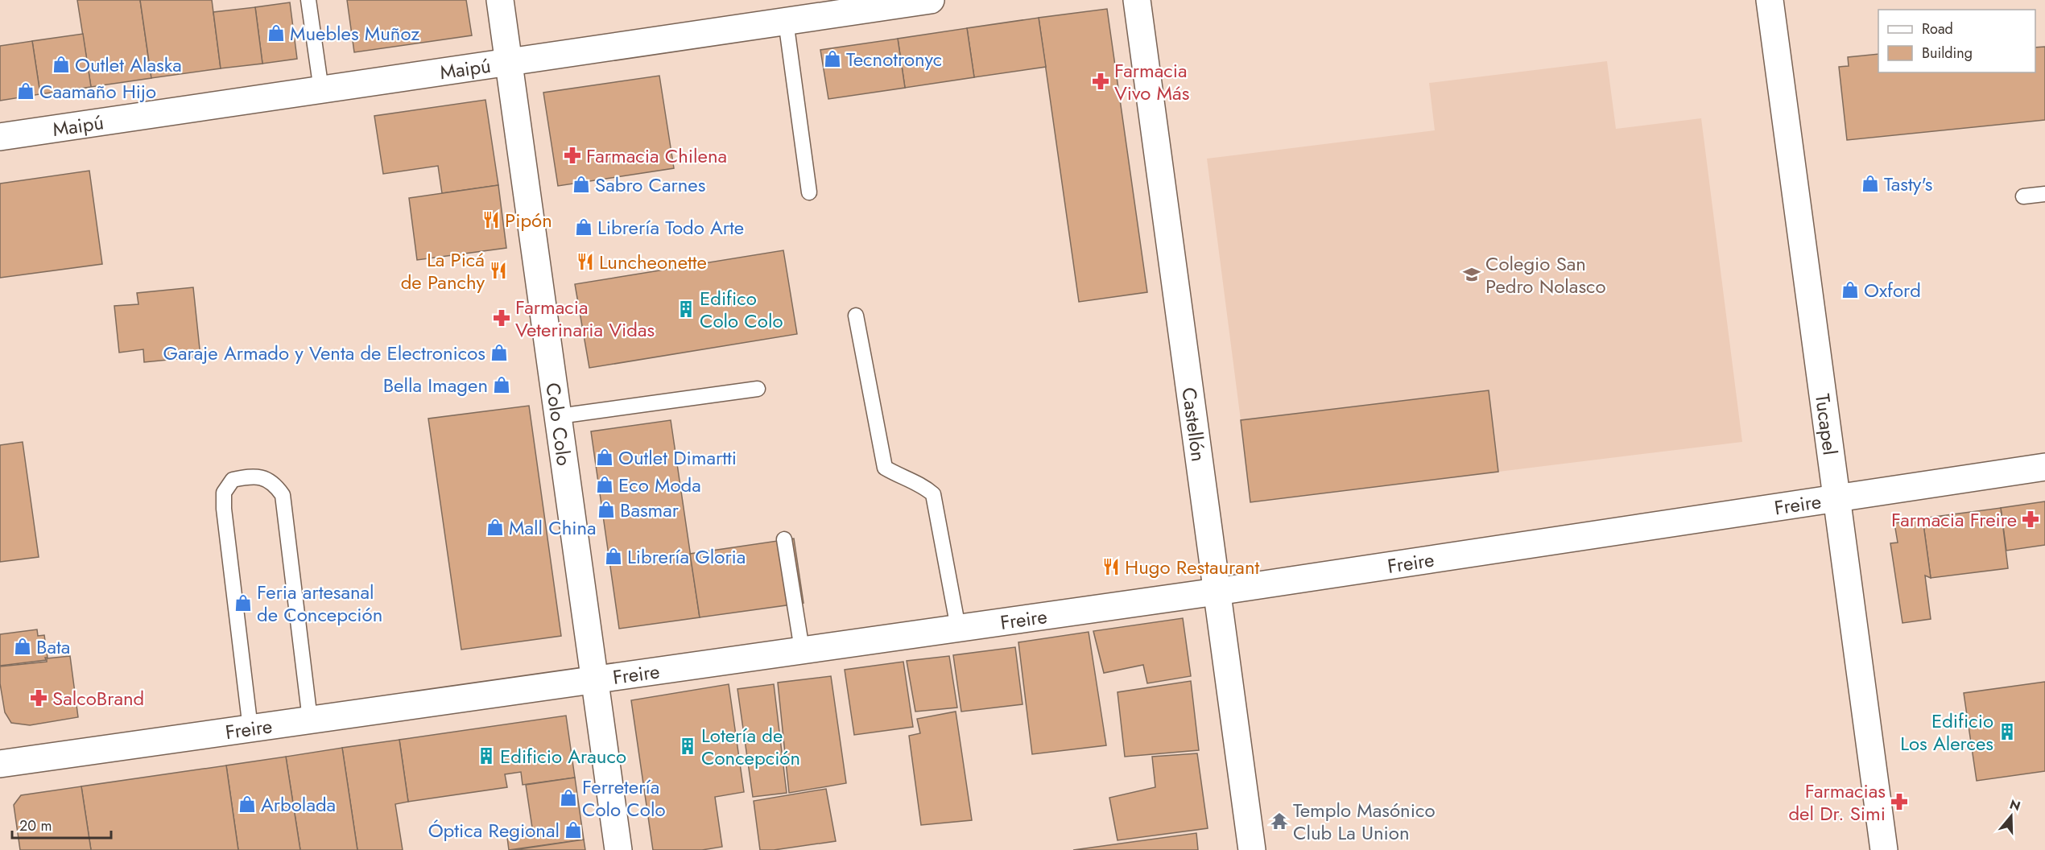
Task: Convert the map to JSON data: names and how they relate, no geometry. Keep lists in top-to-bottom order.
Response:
{
  "streets": {
    "main road": [
      "Maipú",
      "Colo Colo",
      "Castellón",
      "Tucapel",
      "Freire"
    ]
  },
  "crossings": [
    ["Maipú", "Colo Colo"],
    ["Colo Colo", "Freire"],
    ["Castellón", "Freire"],
    ["Tucapel", "Freire"]
  ],
  "places": {
    "shop": [
      "Muebles Muñoz",
      "Tecnotronyc",
      "Outlet Alaska",
      "Caamaño Hijo",
      "Tasty's",
      "Sabro Carnes",
      "Librería Todo Arte",
      "Oxford",
      "Garaje Armado y Venta de Electronicos",
      "Bella Imagen",
      "Outlet Dimartti",
      "Eco Moda",
      "Basmar",
      "Mall China",
      "Librería Gloria",
      "Feria artesanal de Concepción",
      "Bata",
      "Ferretería Colo Colo",
      "Arbolada",
      "Óptica Regional"
    ],
    "pharmacy": [
      "Farmacia Vivo Más",
      "Farmacia Chilena",
      "Farmacia Veterinaria Vidas",
      "Farmacia Freire",
      "SalcoBrand",
      "Farmacias del Dr. Simi"
    ],
    "restaurant": [
      "Pipón",
      "Luncheonette",
      "La Picá de Panchy",
      "Hugo Restaurant"
    ],
    "school or university": ["Colegio San Pedro Nolasco"],
    "building": [
      "Edifico Colo Colo",
      "Edificio Los Alerces",
      "Lotería de Concepción",
      "Edificio Arauco"
    ],
    "temple": ["Templo Masónico Club La Union"]
  },
  "legend": ["Road", "Building"],
  "scale_bar": "20 m",
  "north": "top"
}
